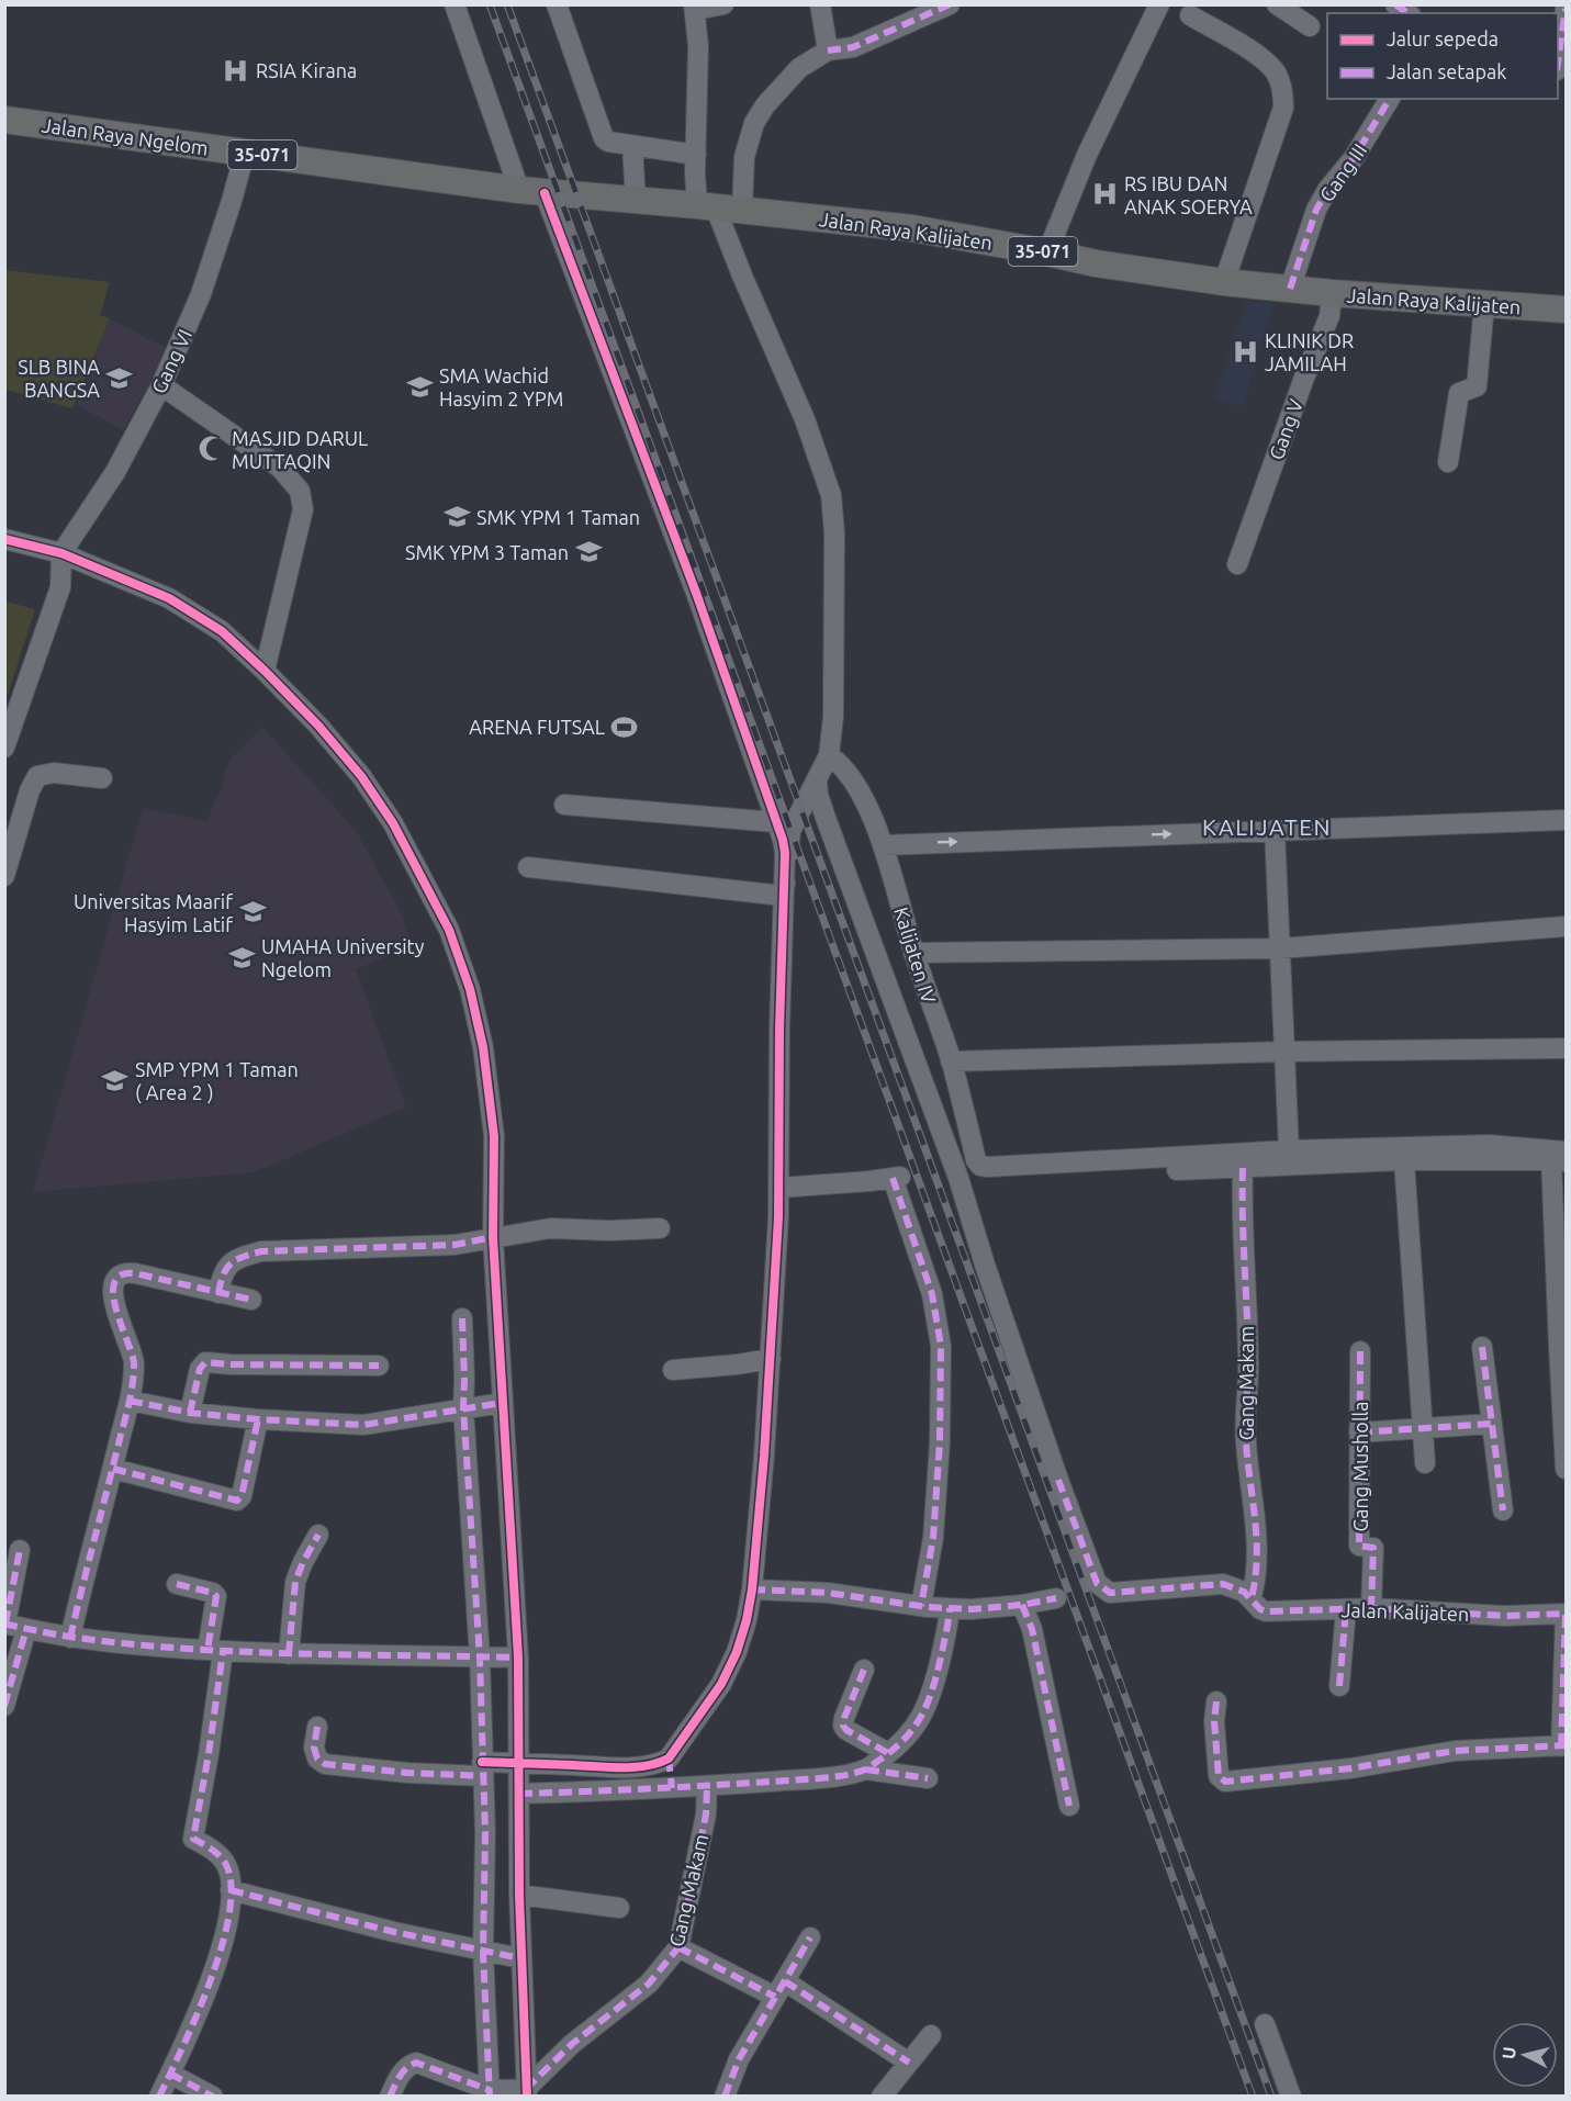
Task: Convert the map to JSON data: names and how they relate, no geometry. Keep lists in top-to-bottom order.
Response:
{
  "streets": {
    "main road": ["Jalan Raya Ngelom", "35-071", "Jalan Raya Kalijaten"],
    "street": [
      "Gang III",
      "Gang VI",
      "Gang V",
      "Kalijaten IV",
      "Gang Makam",
      "Gang Musholla",
      "Jalan Kalijaten"
    ]
  },
  "crossings": [
    ["Jalan Raya Ngelom", "Jalan Raya Kalijaten"],
    ["Jalan Raya Ngelom", "Gang VI"],
    ["Gang III", "Jalan Raya Kalijaten"],
    ["Jalan Raya Kalijaten", "Gang V"],
    ["Gang Makam", "Jalan Kalijaten"],
    ["Gang Musholla", "Jalan Kalijaten"]
  ],
  "districts": ["KALIJATEN"],
  "places": {
    "hospital": ["RSIA Kirana", "RS IBU DAN ANAK SOERYA", "KLINIK DR JAMILAH"],
    "school or university": [
      "SLB BINA BANGSA",
      "SMA Wachid Hasyim 2 YPM",
      "SMK YPM 1 Taman",
      "SMK YPM 3 Taman",
      "Universitas Maarif Hasyim Latif",
      "UMAHA University Ngelom",
      "SMP YPM 1 Taman ( Area 2 )"
    ],
    "mosque": ["MASJID DARUL MUTTAQIN"],
    "sports": ["ARENA FUTSAL"]
  },
  "legend": ["Jalur sepeda", "Jalan setapak"],
  "north": "left"
}
